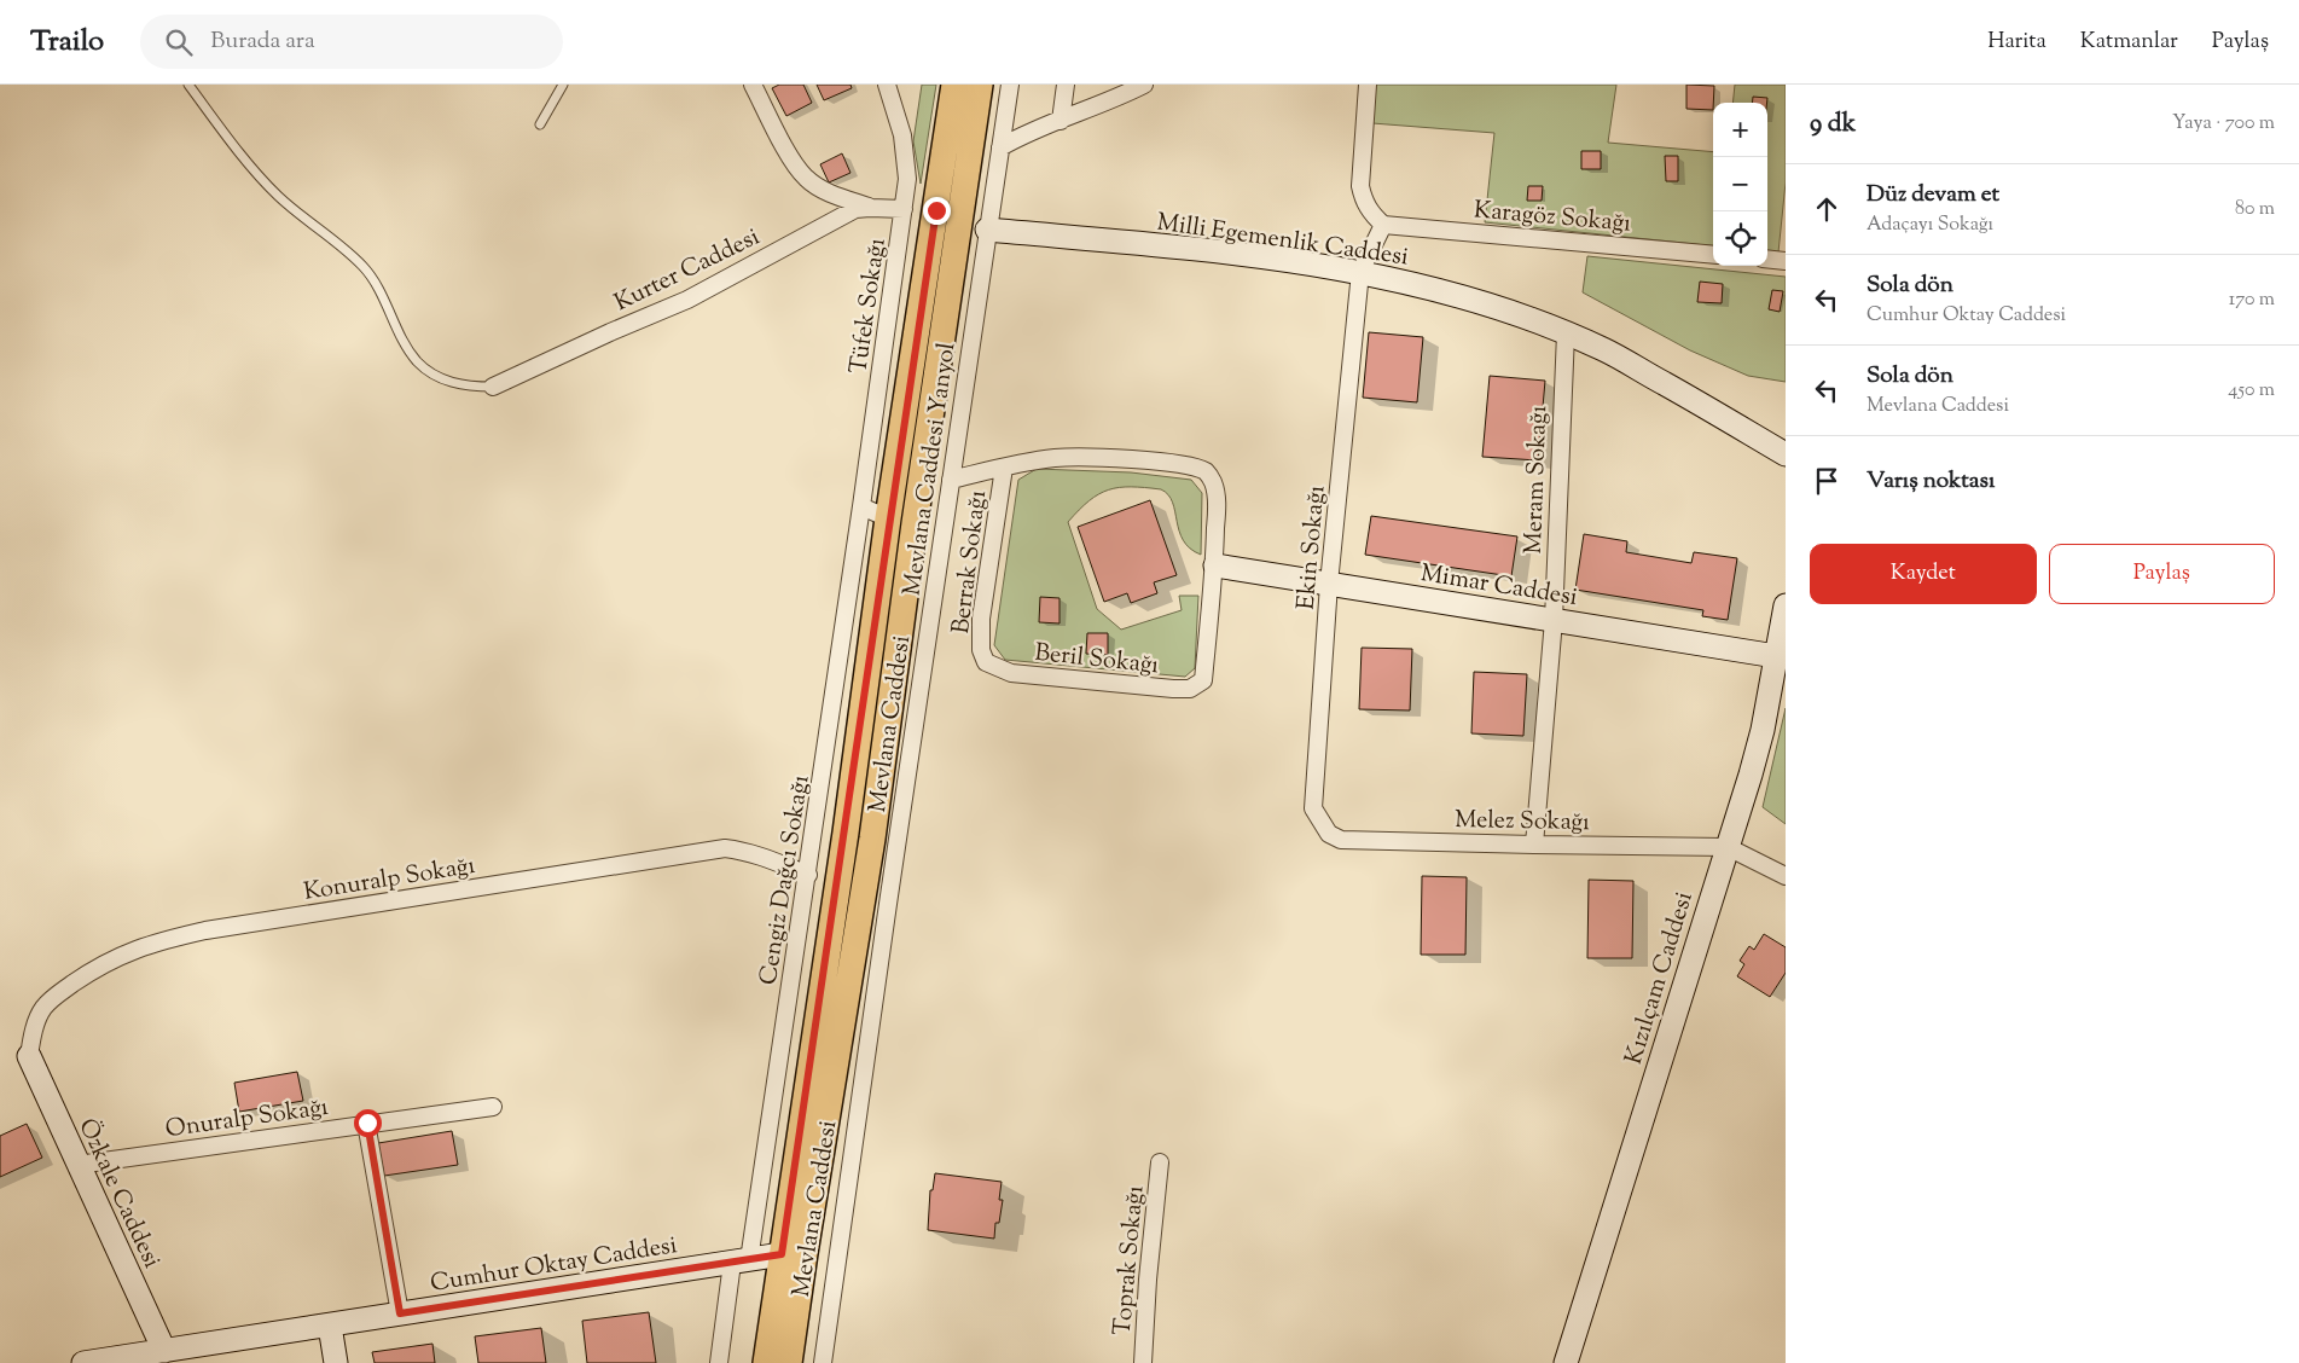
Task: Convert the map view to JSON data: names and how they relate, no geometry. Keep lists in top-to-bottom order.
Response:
{
  "streets": {
    "main road": ["Mevlana Caddesi"],
    "street": [
      "Karagöz Sokağı",
      "Milli Egemenlik Caddesi",
      "Kurter Caddesi",
      "Tüfek Sokağı",
      "Mevlana Caddesi Yanyol",
      "Meram Sokağı",
      "Ekin Sokağı",
      "Berrak Sokağı",
      "Mimar Caddesi",
      "Beril Sokağı",
      "Melez Sokağı",
      "Konuralp Sokağı",
      "Cengiz Dağcı Sokağı",
      "Kızılçam Caddesi",
      "Onuralp Sokağı",
      "Özkale Caddesi",
      "Toprak Sokağı",
      "Cumhur Oktay Caddesi"
    ]
  },
  "crossings": [
    ["Karagöz Sokağı", "Ekin Sokağı"],
    ["Milli Egemenlik Caddesi", "Mevlana Caddesi Yanyol"],
    ["Milli Egemenlik Caddesi", "Meram Sokağı"],
    ["Milli Egemenlik Caddesi", "Ekin Sokağı"],
    ["Kurter Caddesi", "Tüfek Sokağı"],
    ["Tüfek Sokağı", "Cengiz Dağcı Sokağı"],
    ["Meram Sokağı", "Mimar Caddesi"],
    ["Meram Sokağı", "Melez Sokağı"],
    ["Ekin Sokağı", "Mimar Caddesi"],
    ["Ekin Sokağı", "Melez Sokağı"],
    ["Berrak Sokağı", "Beril Sokağı"],
    ["Mimar Caddesi", "Beril Sokağı"],
    ["Mimar Caddesi", "Kızılçam Caddesi"],
    ["Mevlana Caddesi", "Cumhur Oktay Caddesi"],
    ["Melez Sokağı", "Kızılçam Caddesi"],
    ["Konuralp Sokağı", "Cengiz Dağcı Sokağı"],
    ["Konuralp Sokağı", "Özkale Caddesi"],
    ["Cengiz Dağcı Sokağı", "Cumhur Oktay Caddesi"],
    ["Onuralp Sokağı", "Özkale Caddesi"],
    ["Özkale Caddesi", "Cumhur Oktay Caddesi"]
  ],
  "page": {
    "header": "Trailo",
    "search": "Burada ara",
    "nav": ["Harita", "Katmanlar", "Paylaş"],
    "heading": ["9 dk", "Yaya · 700 m"],
    "map_buttons": ["+", "−"],
    "list": [
      ["Düz devam et", "Adaçayı Sokağı", "80 m"],
      ["Sola dön", "Cumhur Oktay Caddesi", "170 m"],
      ["Sola dön", "Mevlana Caddesi", "450 m"],
      "Varış noktası"
    ],
    "buttons": ["Kaydet", "Paylaş"]
  }
}
